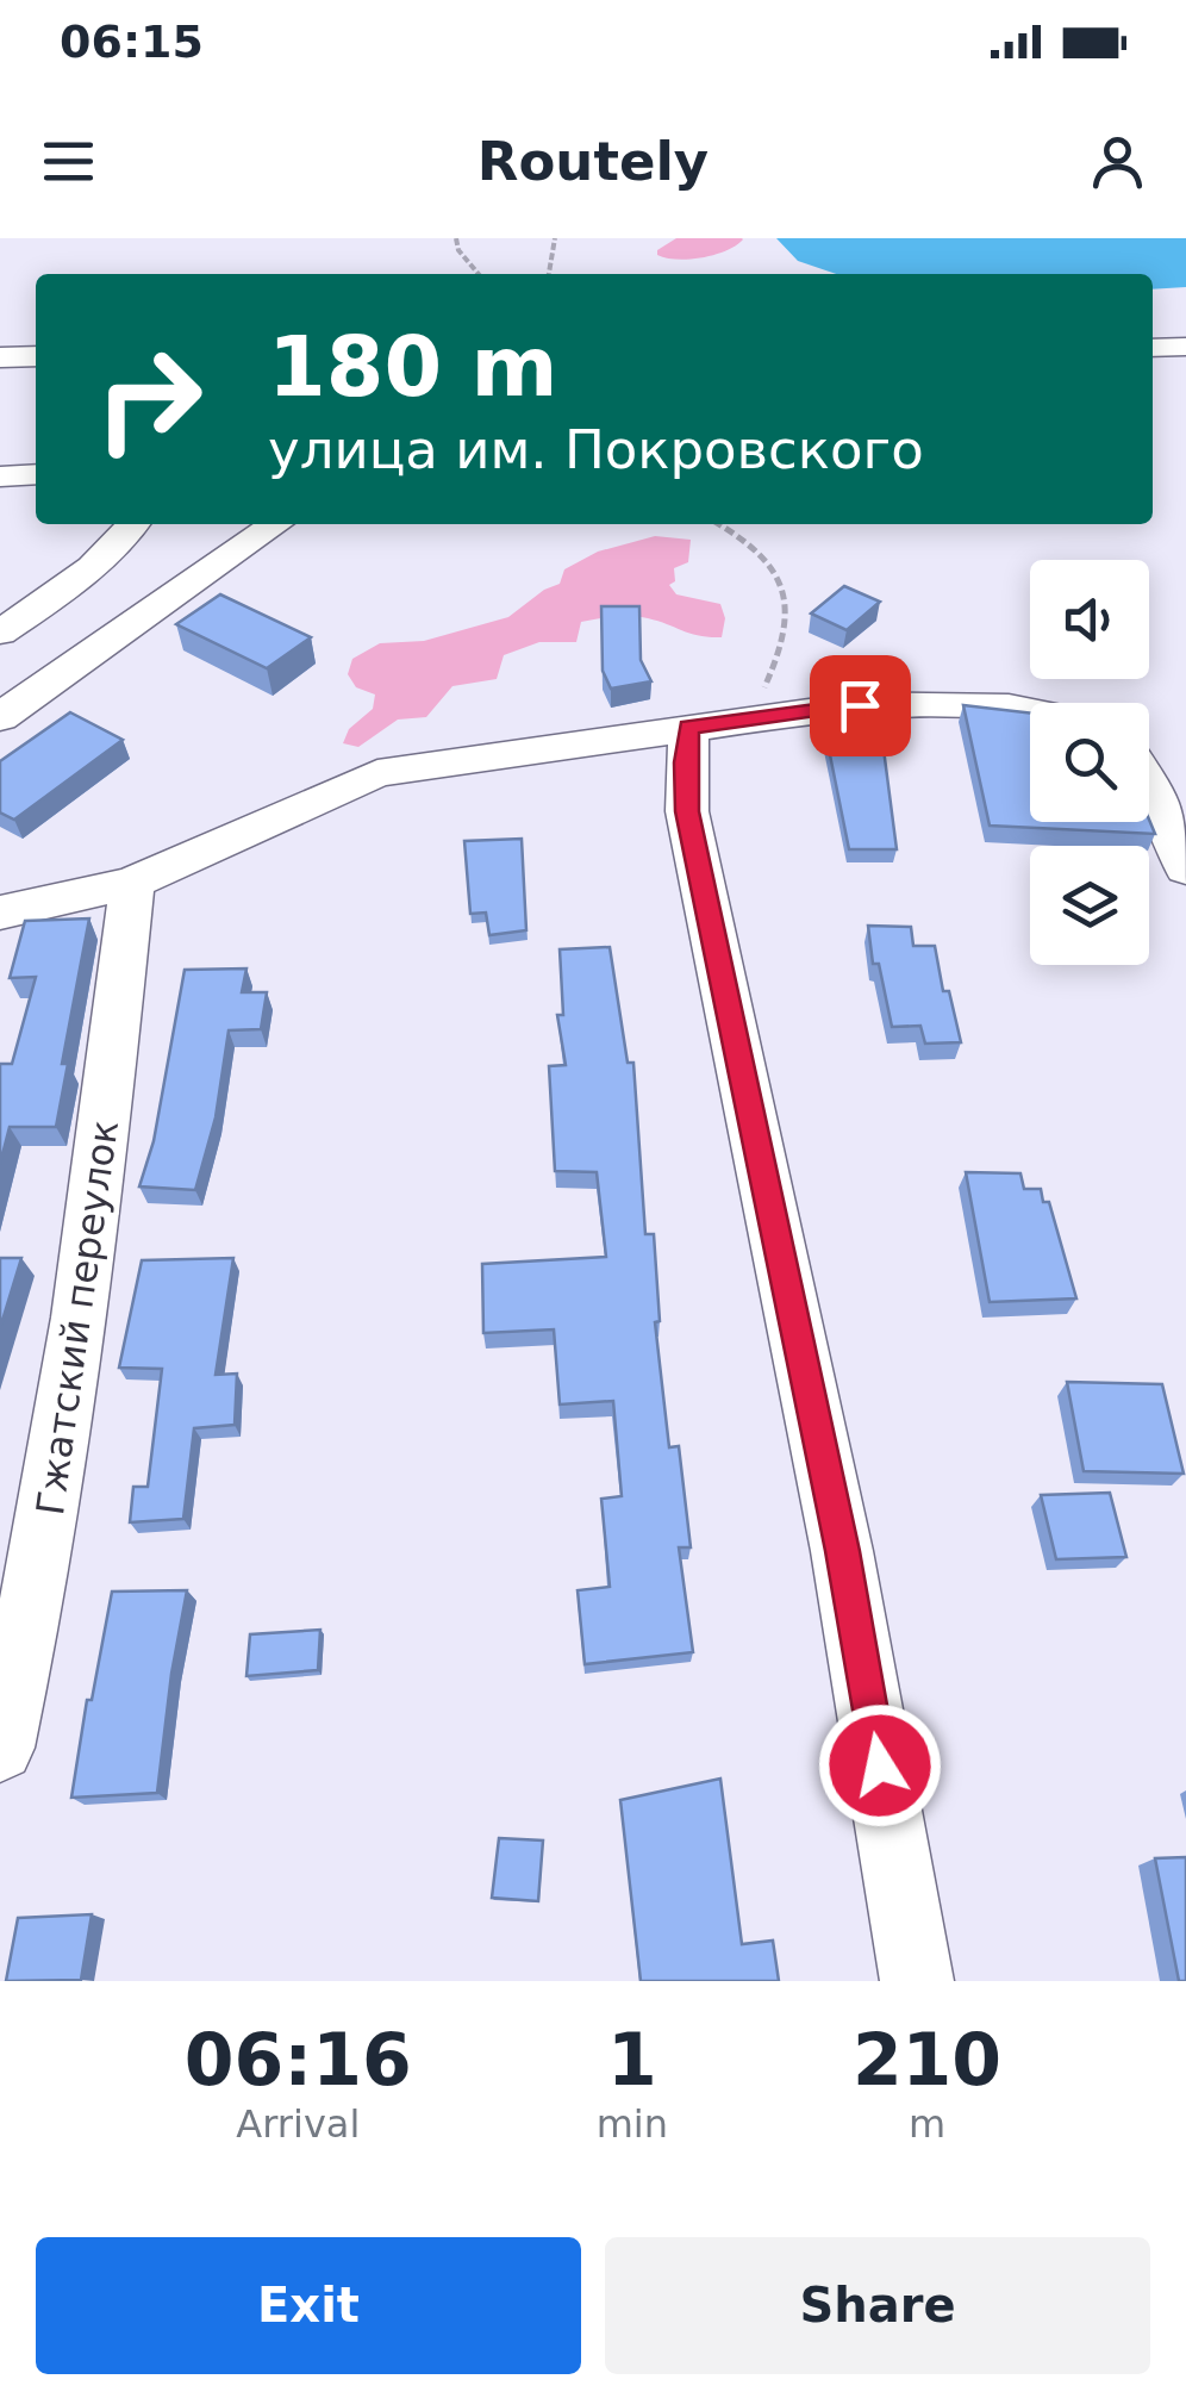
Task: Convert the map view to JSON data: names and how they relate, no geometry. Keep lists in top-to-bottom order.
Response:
{
  "streets": {
    "street": ["Гжатский переулок"]
  },
  "page": {
    "status": "06:15",
    "header": "Routely",
    "turn": ["180 m", "улица им. Покровского"],
    "eta": [
      "06:16",
      "Arrival",
      "1",
      "min",
      "210",
      "m"
    ],
    "buttons": ["Exit", "Share"]
  }
}
